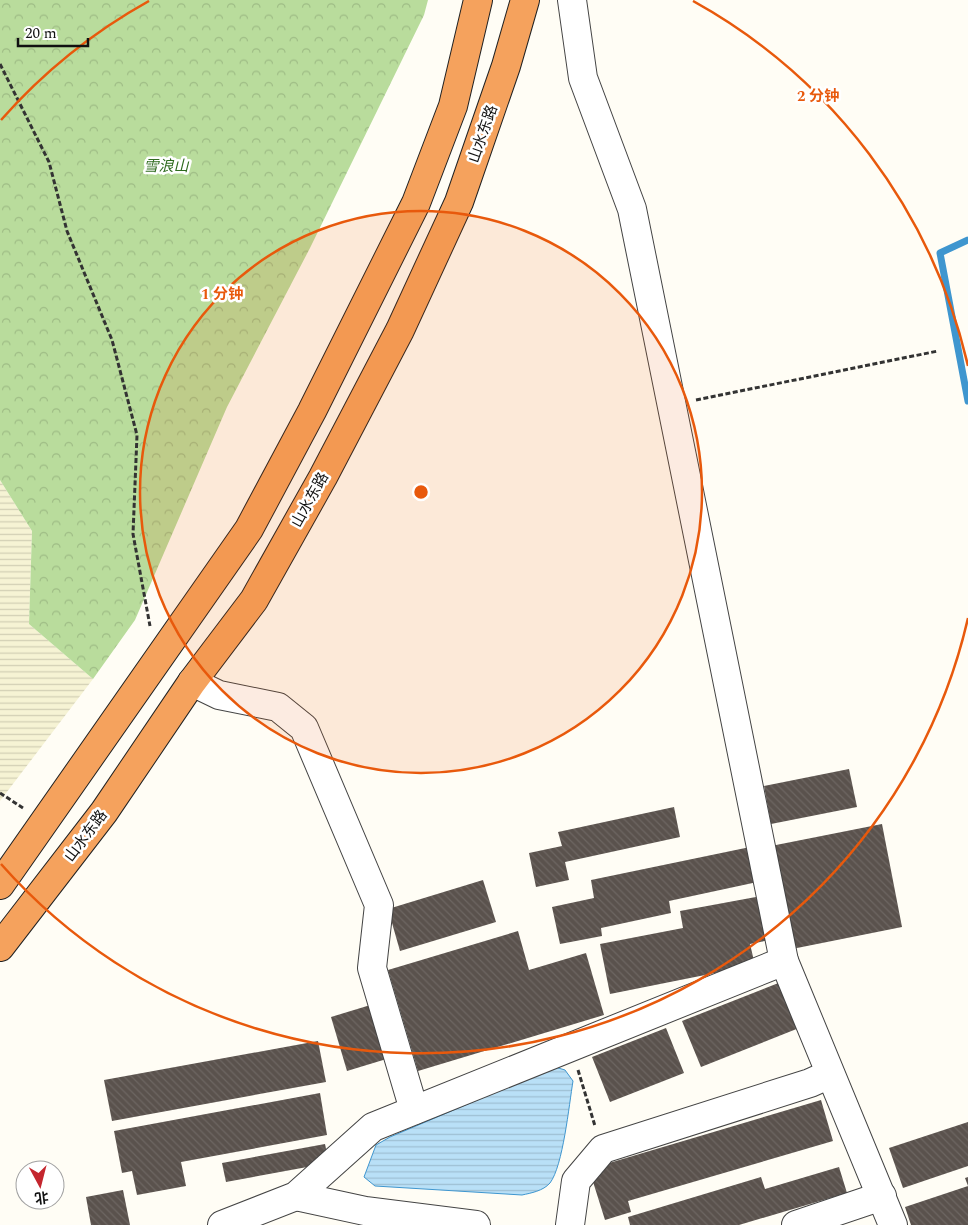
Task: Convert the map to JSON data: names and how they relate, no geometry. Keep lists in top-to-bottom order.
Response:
{
  "streets": {
    "highway": ["山水东路"]
  },
  "parks": ["雪浪山"],
  "scale_bar": "20 m",
  "north": "bottom",
  "rings": ["2 分钟", "1 分钟"]
}
